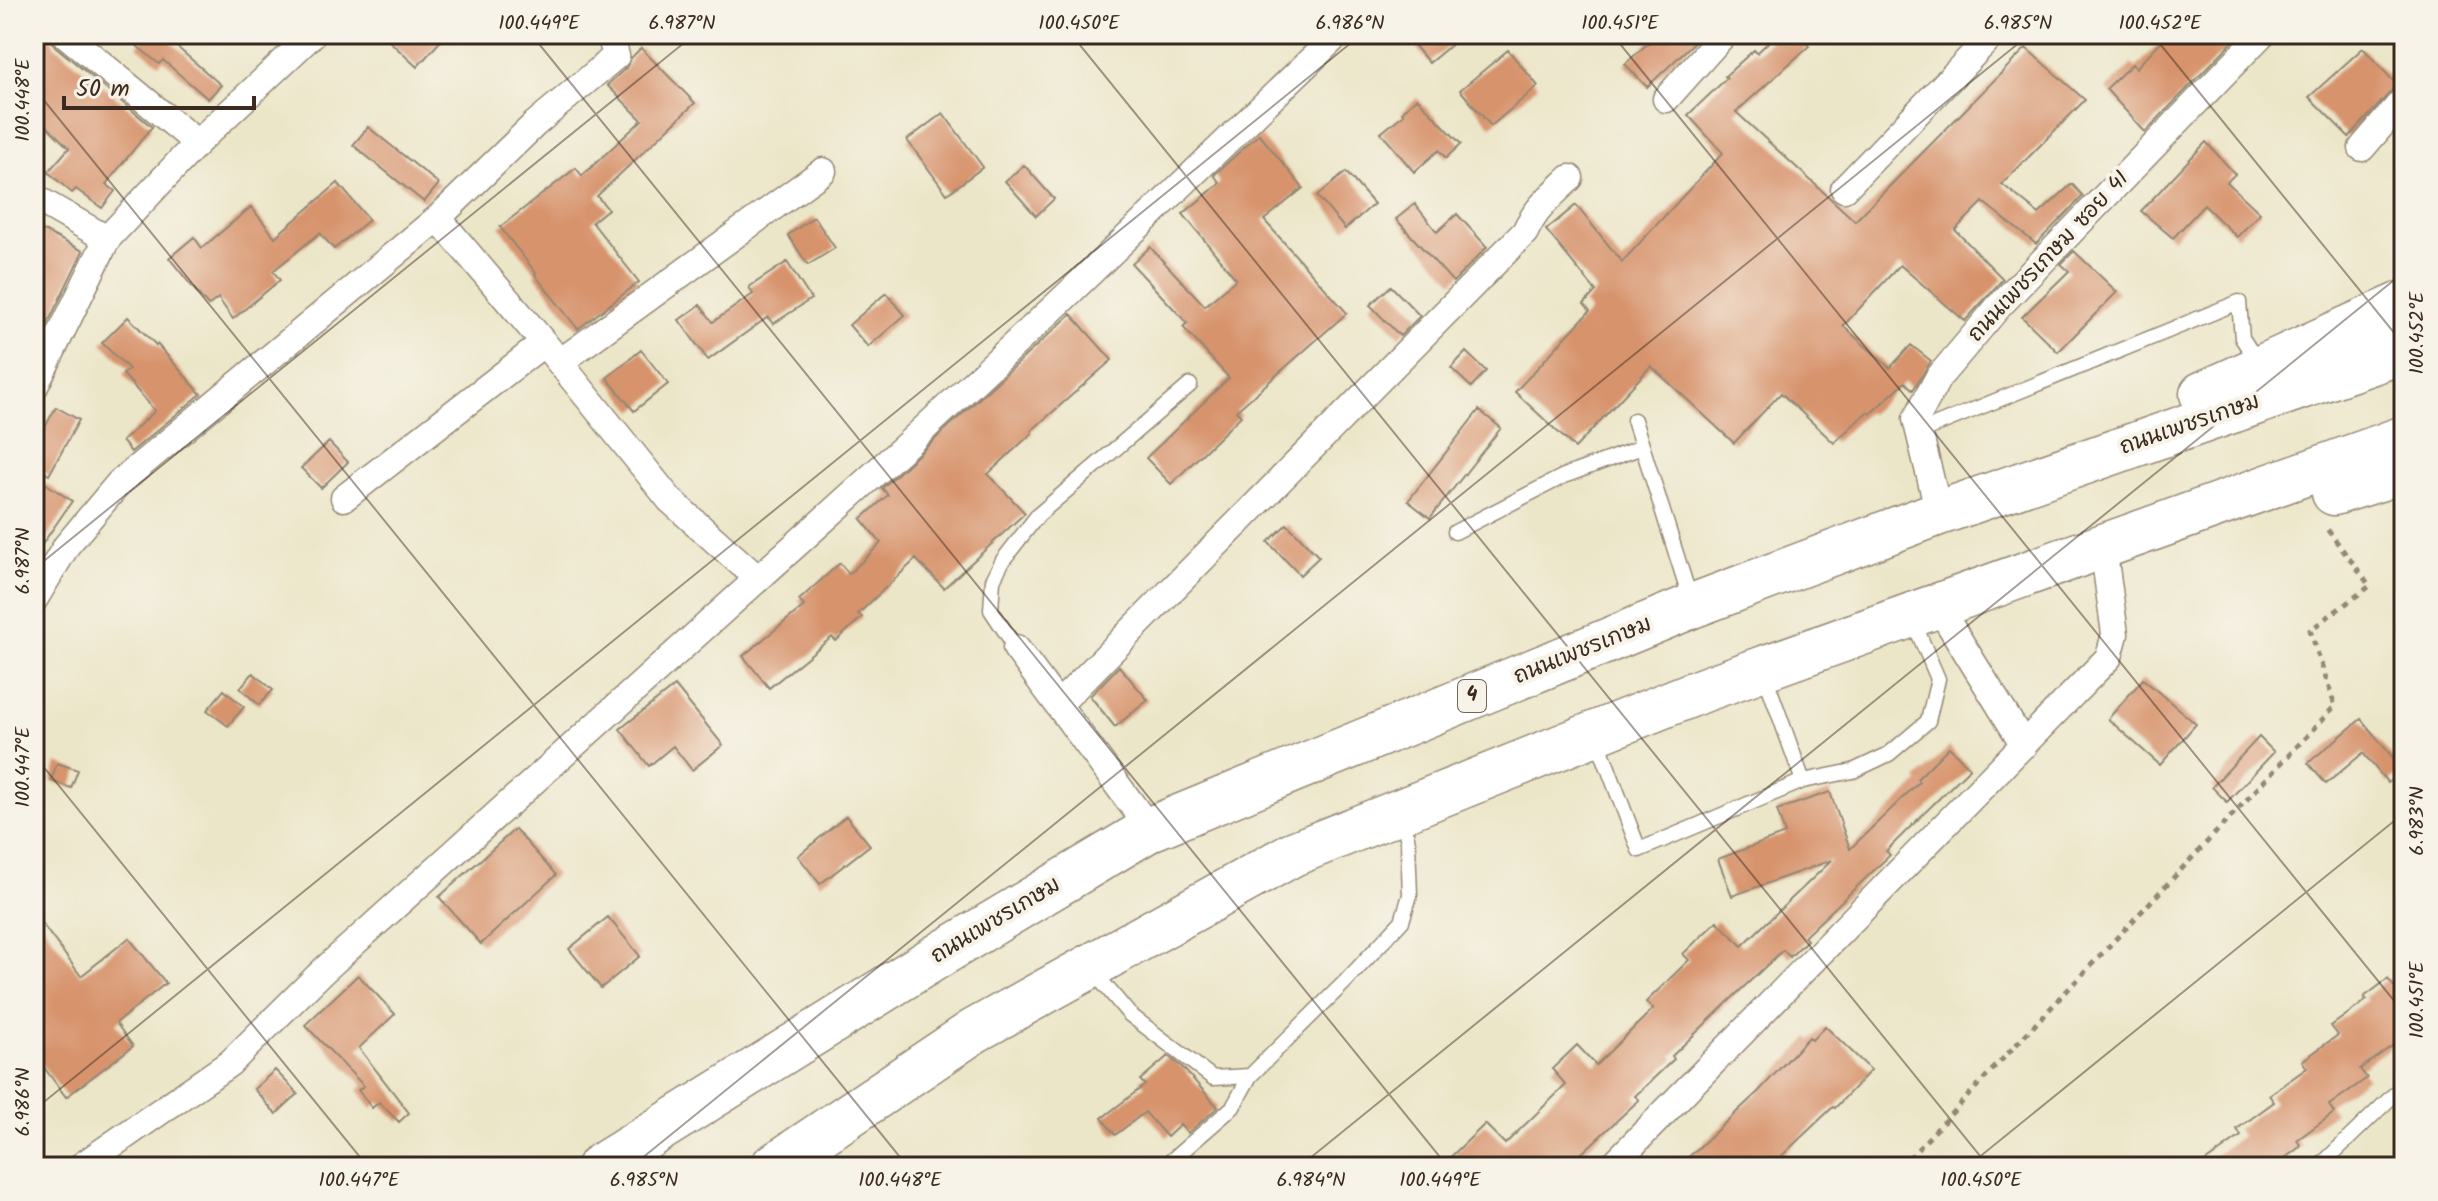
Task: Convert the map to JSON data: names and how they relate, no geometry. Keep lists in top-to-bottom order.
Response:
{
  "streets": {
    "highway": ["ถนนเพชรเกษม", "4"],
    "street": ["ถนนเพชรเกษม ซอย 41"]
  },
  "crossings": [
    ["ถนนเพชรเกษม ซอย 41", "ถนนเพชรเกษม"]
  ],
  "scale_bar": "50 m",
  "coordinates": [
    "100.449°E",
    "6.987°N",
    "100.450°E",
    "6.986°N",
    "100.451°E",
    "6.985°N",
    "100.452°E",
    "100.448°E",
    "100.447°E",
    "6.983°N",
    "6.984°N"
  ]
}
